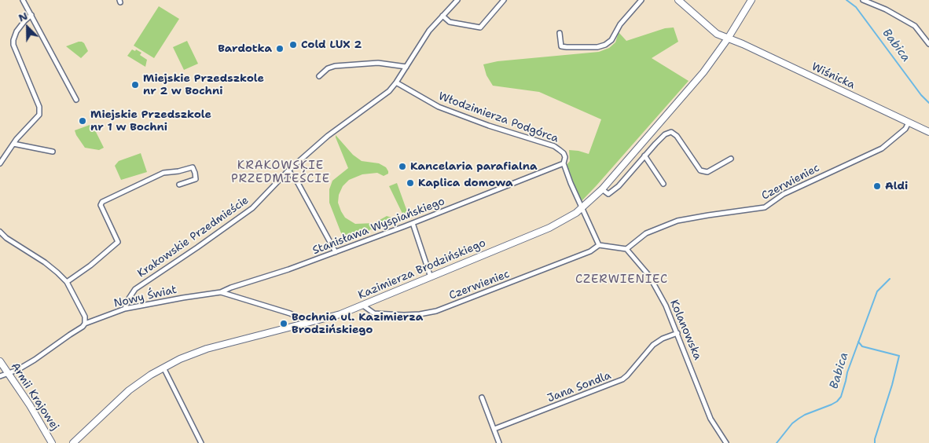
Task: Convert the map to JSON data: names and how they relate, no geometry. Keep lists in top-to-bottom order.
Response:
{
  "streets": {
    "main road": ["Wiśnicka", "Kazimierza Brodzińskiego", "Armii Krajowej"],
    "street": [
      "Włodzimierza Podgórca",
      "Czerwieniec",
      "Stanisława Wyspiańskiego",
      "Krakowskie Przedmieście",
      "Nowy Świat",
      "Kolanowska",
      "Jana Sondla"
    ]
  },
  "crossings": [
    ["Wiśnicka", "Czerwieniec"],
    ["Wiśnicka", "Kazimierza Brodzińskiego"],
    ["Włodzimierza Podgórca", "Stanisława Wyspiańskiego"],
    ["Włodzimierza Podgórca", "Krakowskie Przedmieście"],
    ["Włodzimierza Podgórca", "Kazimierza Brodzińskiego"],
    ["Czerwieniec", "Kazimierza Brodzińskiego"],
    ["Czerwieniec", "Kolanowska"],
    ["Stanisława Wyspiańskiego", "Nowy Świat"],
    ["Krakowskie Przedmieście", "Nowy Świat"],
    ["Kazimierza Brodzińskiego", "Nowy Świat"],
    ["Nowy Świat", "Armii Krajowej"],
    ["Kolanowska", "Jana Sondla"]
  ],
  "districts": ["KRAKOWSKIE PRZEDMIEŚCIE", "CZERWIENIEC"],
  "water": ["Babica"],
  "places": [
    "Cold LUX 2",
    "Bardotka",
    "Miejskie Przedszkole nr 2 w Bochni",
    "Miejskie Przedszkole nr 1 w Bochni",
    "Kancelaria parafialna",
    "Kaplica domowa",
    "Aldi",
    "Bochnia ul. Kazimierza Brodzińskiego"
  ],
  "north": "top left"
}
